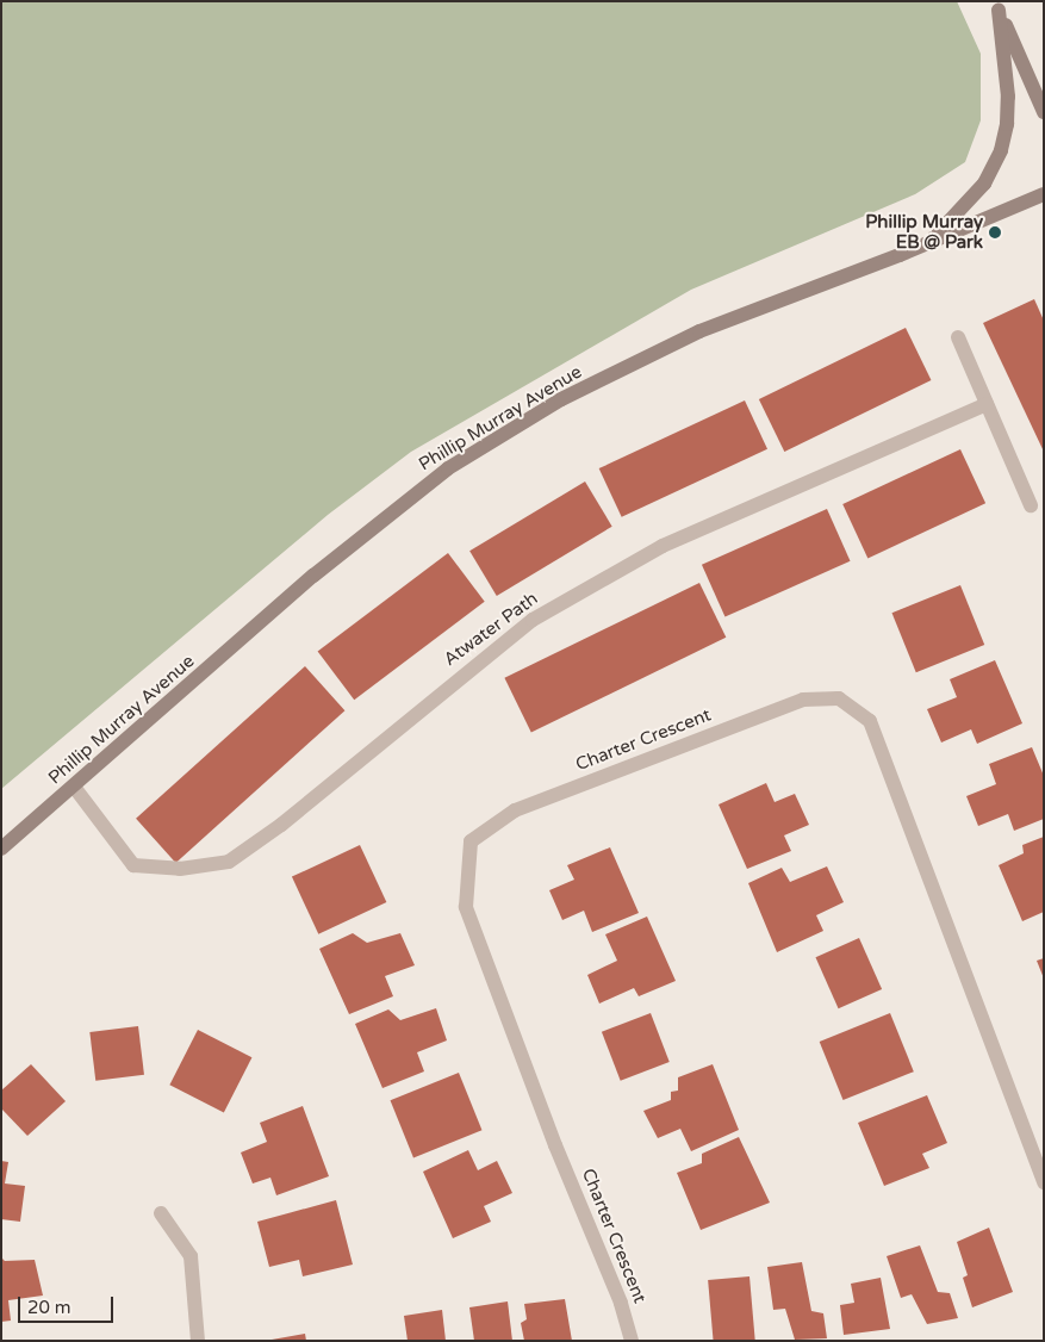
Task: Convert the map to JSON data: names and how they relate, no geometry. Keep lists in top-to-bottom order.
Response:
{
  "streets": {
    "main road": ["Phillip Murray Avenue"],
    "street": ["Atwater Path", "Charter Crescent"]
  },
  "crossings": [
    ["Phillip Murray Avenue", "Atwater Path"]
  ],
  "places": ["Phillip Murray EB @ Park"],
  "scale_bar": "20 m"
}
